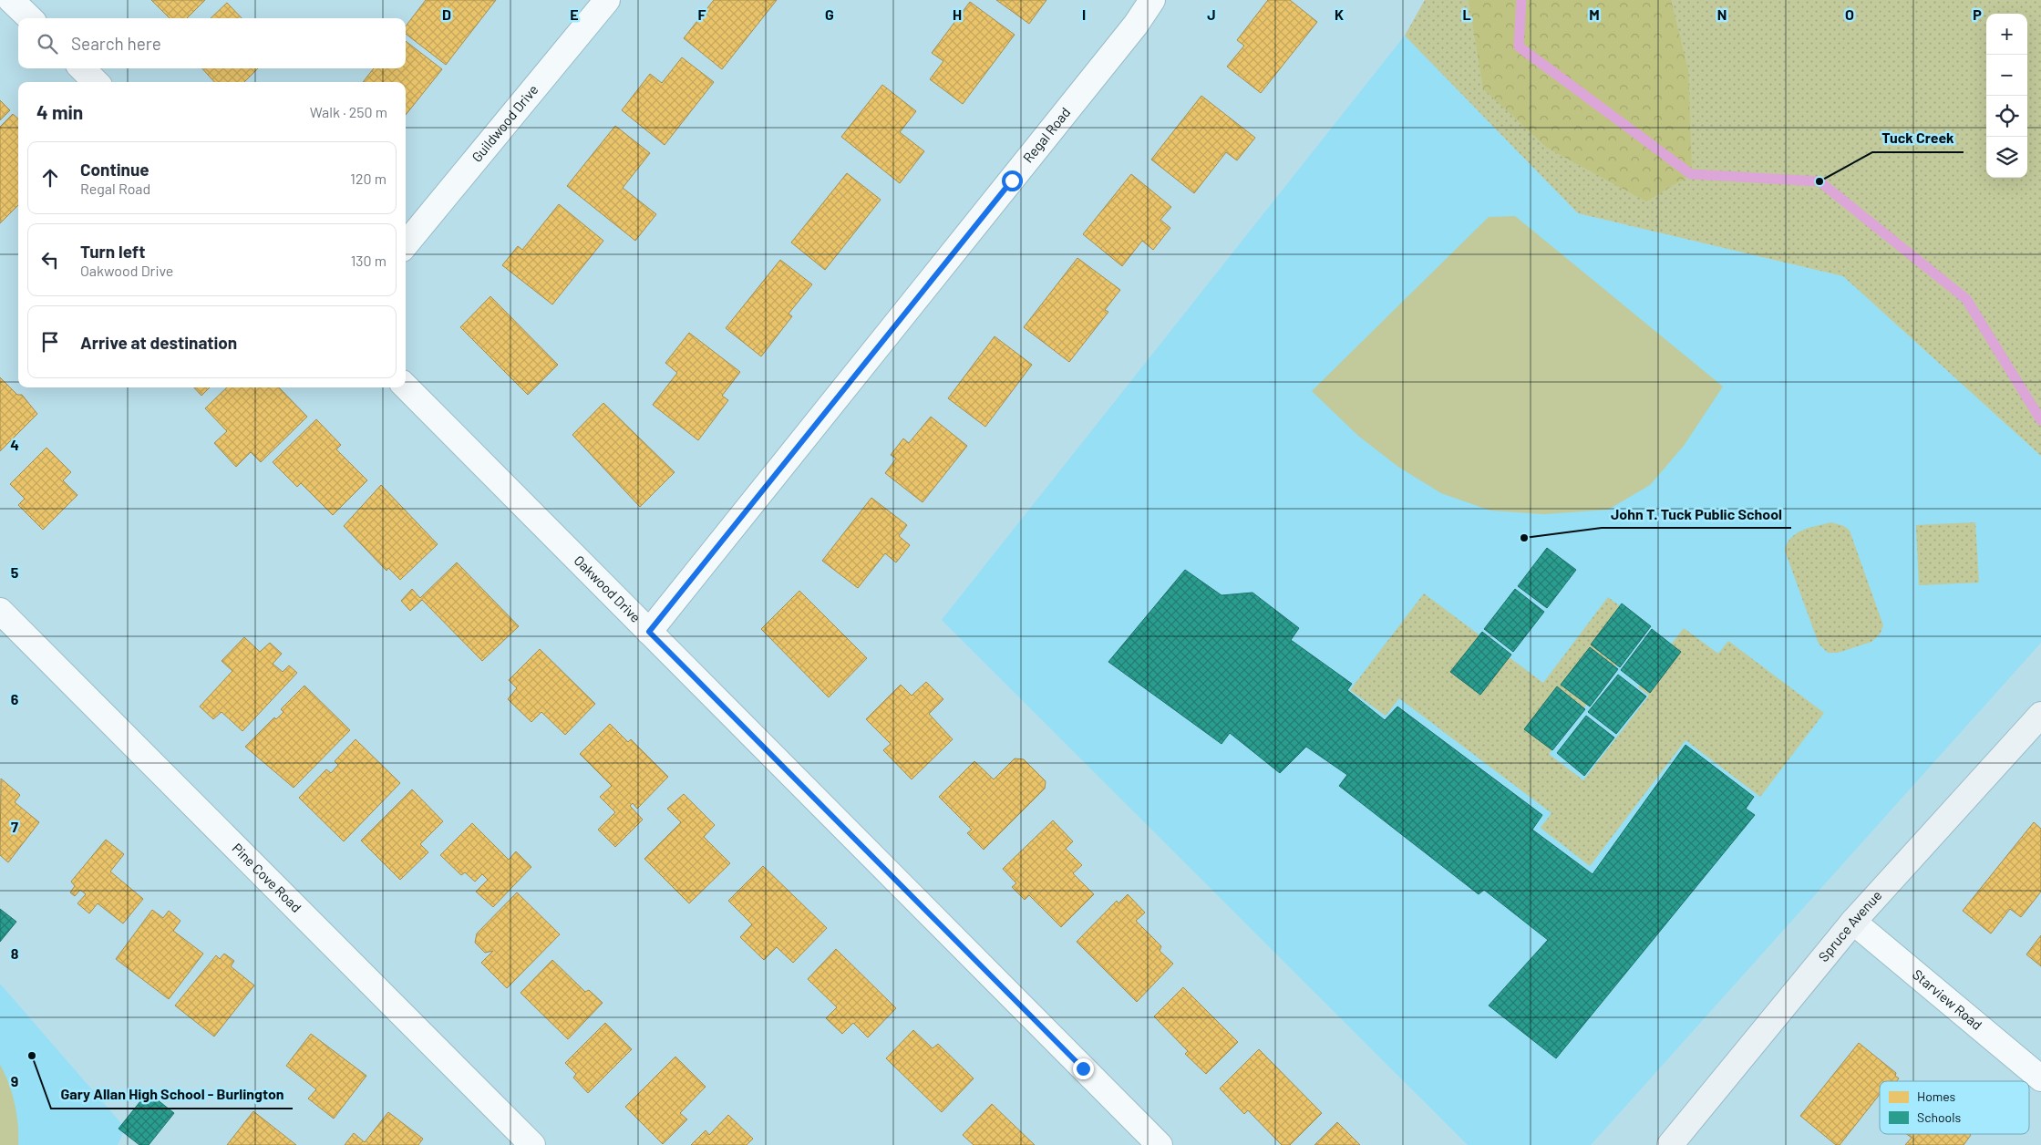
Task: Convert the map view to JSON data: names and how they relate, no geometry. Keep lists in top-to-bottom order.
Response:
{
  "streets": {
    "street": [
      "Guildwood Drive",
      "Regal Road",
      "Oakwood Drive",
      "Pine Cove Road",
      "Spruce Avenue",
      "Starview Road"
    ]
  },
  "crossings": [
    ["Regal Road", "Oakwood Drive"],
    ["Spruce Avenue", "Starview Road"]
  ],
  "places": ["Tuck Creek", "John T. Tuck Public School", "Gary Allan High School - Burlington"],
  "legend": ["Homes", "Schools"],
  "page": {
    "map_buttons": ["+", "−"],
    "search": "Search here",
    "heading": ["4 min", "Walk · 250 m"],
    "list": [
      ["Continue", "Regal Road", "120 m"],
      ["Turn left", "Oakwood Drive", "130 m"],
      "Arrive at destination"
    ]
  },
  "grid": {
    "columns": [
      "D",
      "E",
      "F",
      "G",
      "H",
      "I",
      "J",
      "K",
      "L",
      "M",
      "N",
      "O",
      "P"
    ],
    "rows": [
      "4",
      "5",
      "6",
      "7",
      "8",
      "9"
    ]
  }
}
